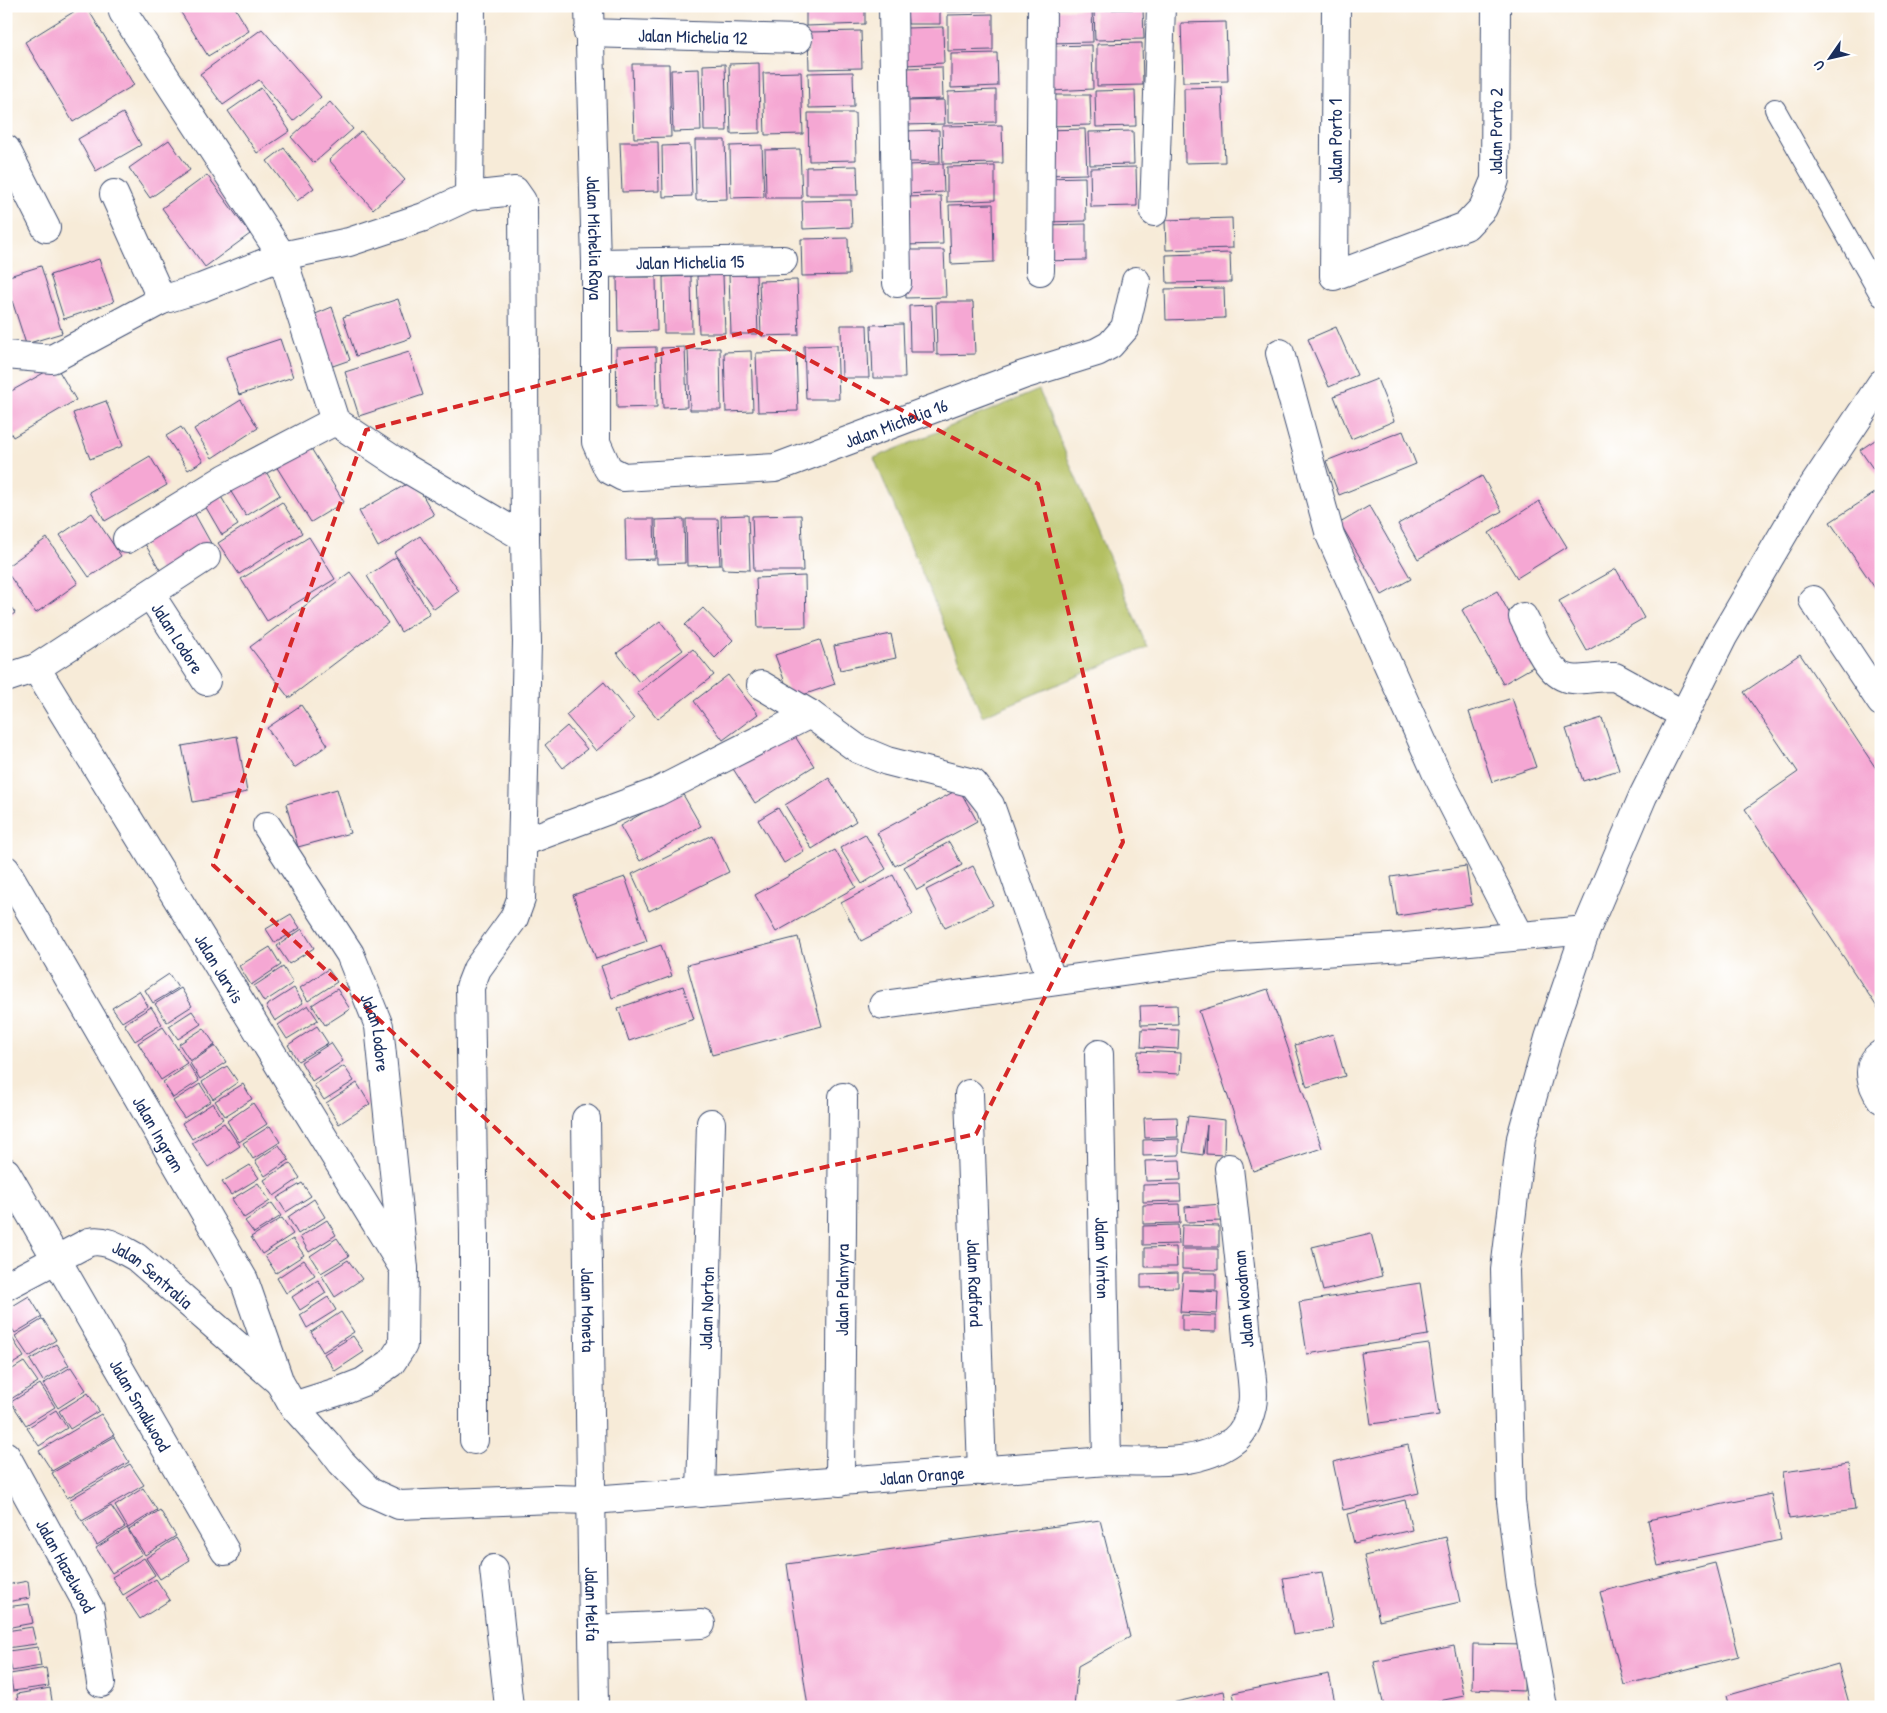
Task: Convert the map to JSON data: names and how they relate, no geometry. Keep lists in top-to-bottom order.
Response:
{
  "streets": {
    "street": [
      "Jalan Michelia 12",
      "Jalan Porto 2",
      "Jalan Porto 1",
      "Jalan Michelia Raya",
      "Jalan Michelia 15",
      "Jalan Michelia 16",
      "Jalan Lodore",
      "Jalan Jarvis",
      "Jalan Ingram",
      "Jalan Vinton",
      "Jalan Sentralia",
      "Jalan Radford",
      "Jalan Palmyra",
      "Jalan Woodman",
      "Jalan Norton",
      "Jalan Moneta",
      "Jalan Smallwood",
      "Jalan Orange",
      "Jalan Hazelwood",
      "Jalan Melfa"
    ]
  },
  "crossings": [
    ["Jalan Michelia 12", "Jalan Michelia Raya"],
    ["Jalan Porto 2", "Jalan Porto 1"],
    ["Jalan Michelia Raya", "Jalan Michelia 15"],
    ["Jalan Michelia Raya", "Jalan Michelia 16"],
    ["Jalan Lodore", "Jalan Jarvis"],
    ["Jalan Lodore", "Jalan Ingram"],
    ["Jalan Ingram", "Jalan Sentralia"],
    ["Jalan Ingram", "Jalan Orange"],
    ["Jalan Vinton", "Jalan Orange"],
    ["Jalan Sentralia", "Jalan Smallwood"],
    ["Jalan Radford", "Jalan Orange"],
    ["Jalan Palmyra", "Jalan Orange"],
    ["Jalan Woodman", "Jalan Orange"],
    ["Jalan Norton", "Jalan Orange"],
    ["Jalan Moneta", "Jalan Orange"],
    ["Jalan Moneta", "Jalan Melfa"],
    ["Jalan Orange", "Jalan Melfa"]
  ],
  "north": "bottom left"
}
